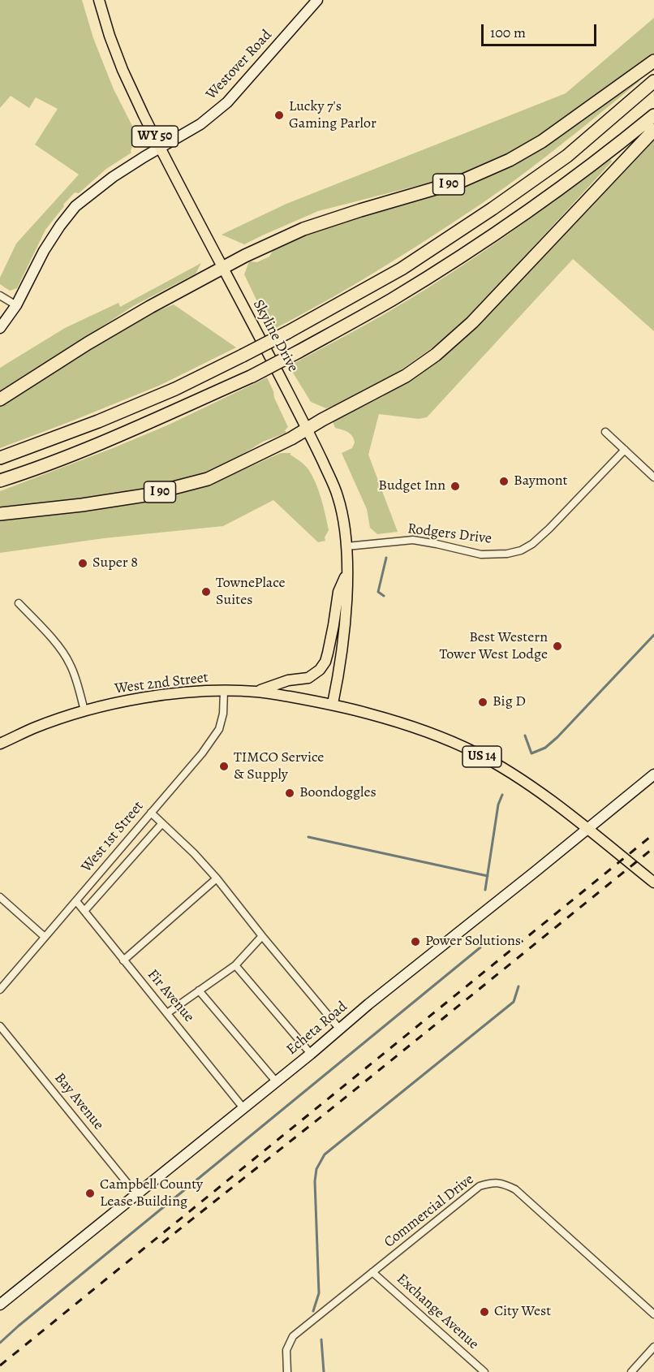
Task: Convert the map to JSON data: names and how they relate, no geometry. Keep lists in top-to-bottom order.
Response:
{
  "streets": {
    "highway": ["I 90"],
    "main road": [
      "WY 50",
      "Skyline Drive",
      "West 2nd Street",
      "US 14"
    ],
    "street": [
      "Westover Road",
      "Rodgers Drive",
      "West 1st Street",
      "Fir Avenue",
      "Echeta Road",
      "Bay Avenue",
      "Commercial Drive",
      "Exchange Avenue"
    ]
  },
  "crossings": [
    ["Westover Road", "Skyline Drive"],
    ["I 90", "Skyline Drive"],
    ["Skyline Drive", "Rodgers Drive"],
    ["Skyline Drive", "West 2nd Street"],
    ["Skyline Drive", "US 14"],
    ["West 2nd Street", "US 14"],
    ["West 2nd Street", "West 1st Street"],
    ["US 14", "Echeta Road"],
    ["West 1st Street", "Fir Avenue"],
    ["Fir Avenue", "Echeta Road"],
    ["Echeta Road", "Bay Avenue"],
    ["Commercial Drive", "Exchange Avenue"]
  ],
  "places": [
    "Lucky 7's Gaming Parlor",
    "Baymont",
    "Budget Inn",
    "Super 8",
    "TownePlace Suites",
    "Best Western Tower West Lodge",
    "Big D",
    "TIMCO Service & Supply",
    "Boondoggles",
    "Power Solutions",
    "Campbell County Lease Building",
    "City West"
  ],
  "scale_bar": "100 m"
}
